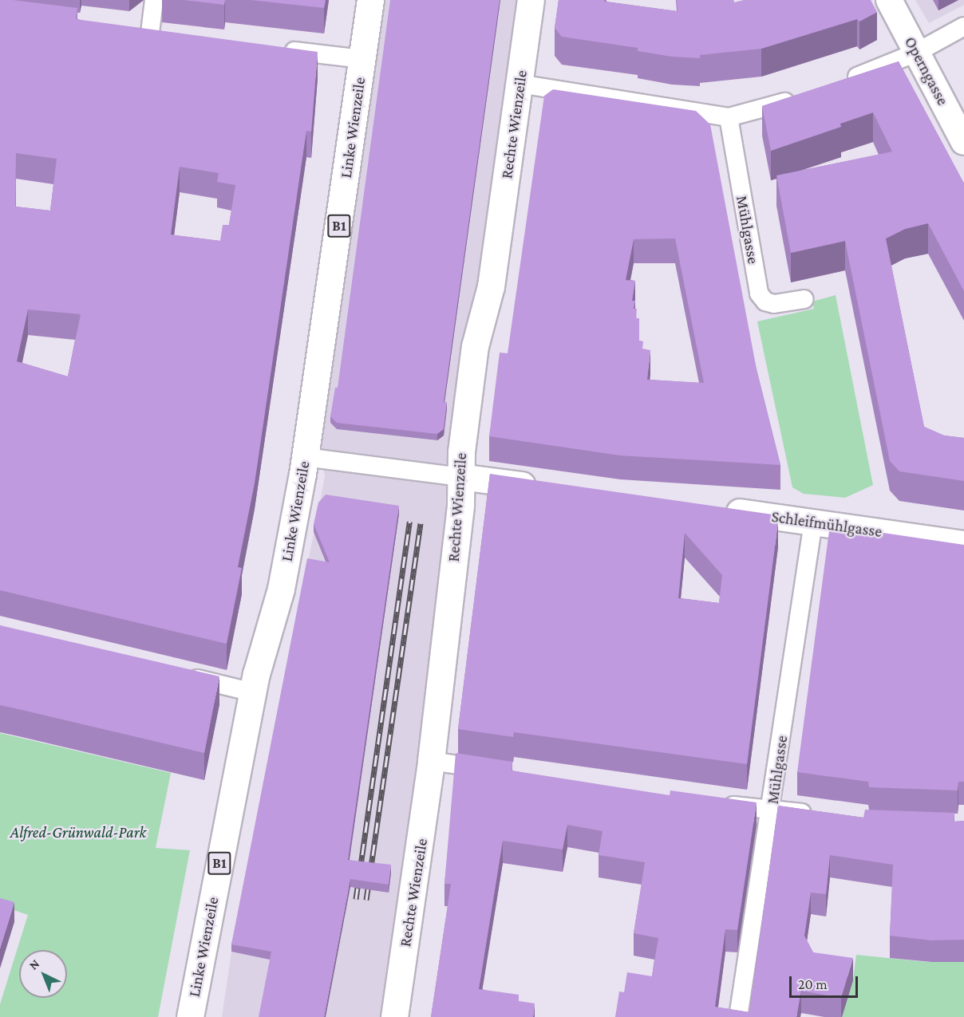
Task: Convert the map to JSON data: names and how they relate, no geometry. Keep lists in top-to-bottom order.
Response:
{
  "streets": {
    "main road": ["Rechte Wienzeile", "Linke Wienzeile", "B1"],
    "street": ["Operngasse", "Mühlgasse", "Schleifmühlgasse"]
  },
  "crossings": [
    ["Mühlgasse", "Schleifmühlgasse"]
  ],
  "parks": ["Alfred-Grünwald-Park"],
  "scale_bar": "20 m",
  "north": "top left"
}
